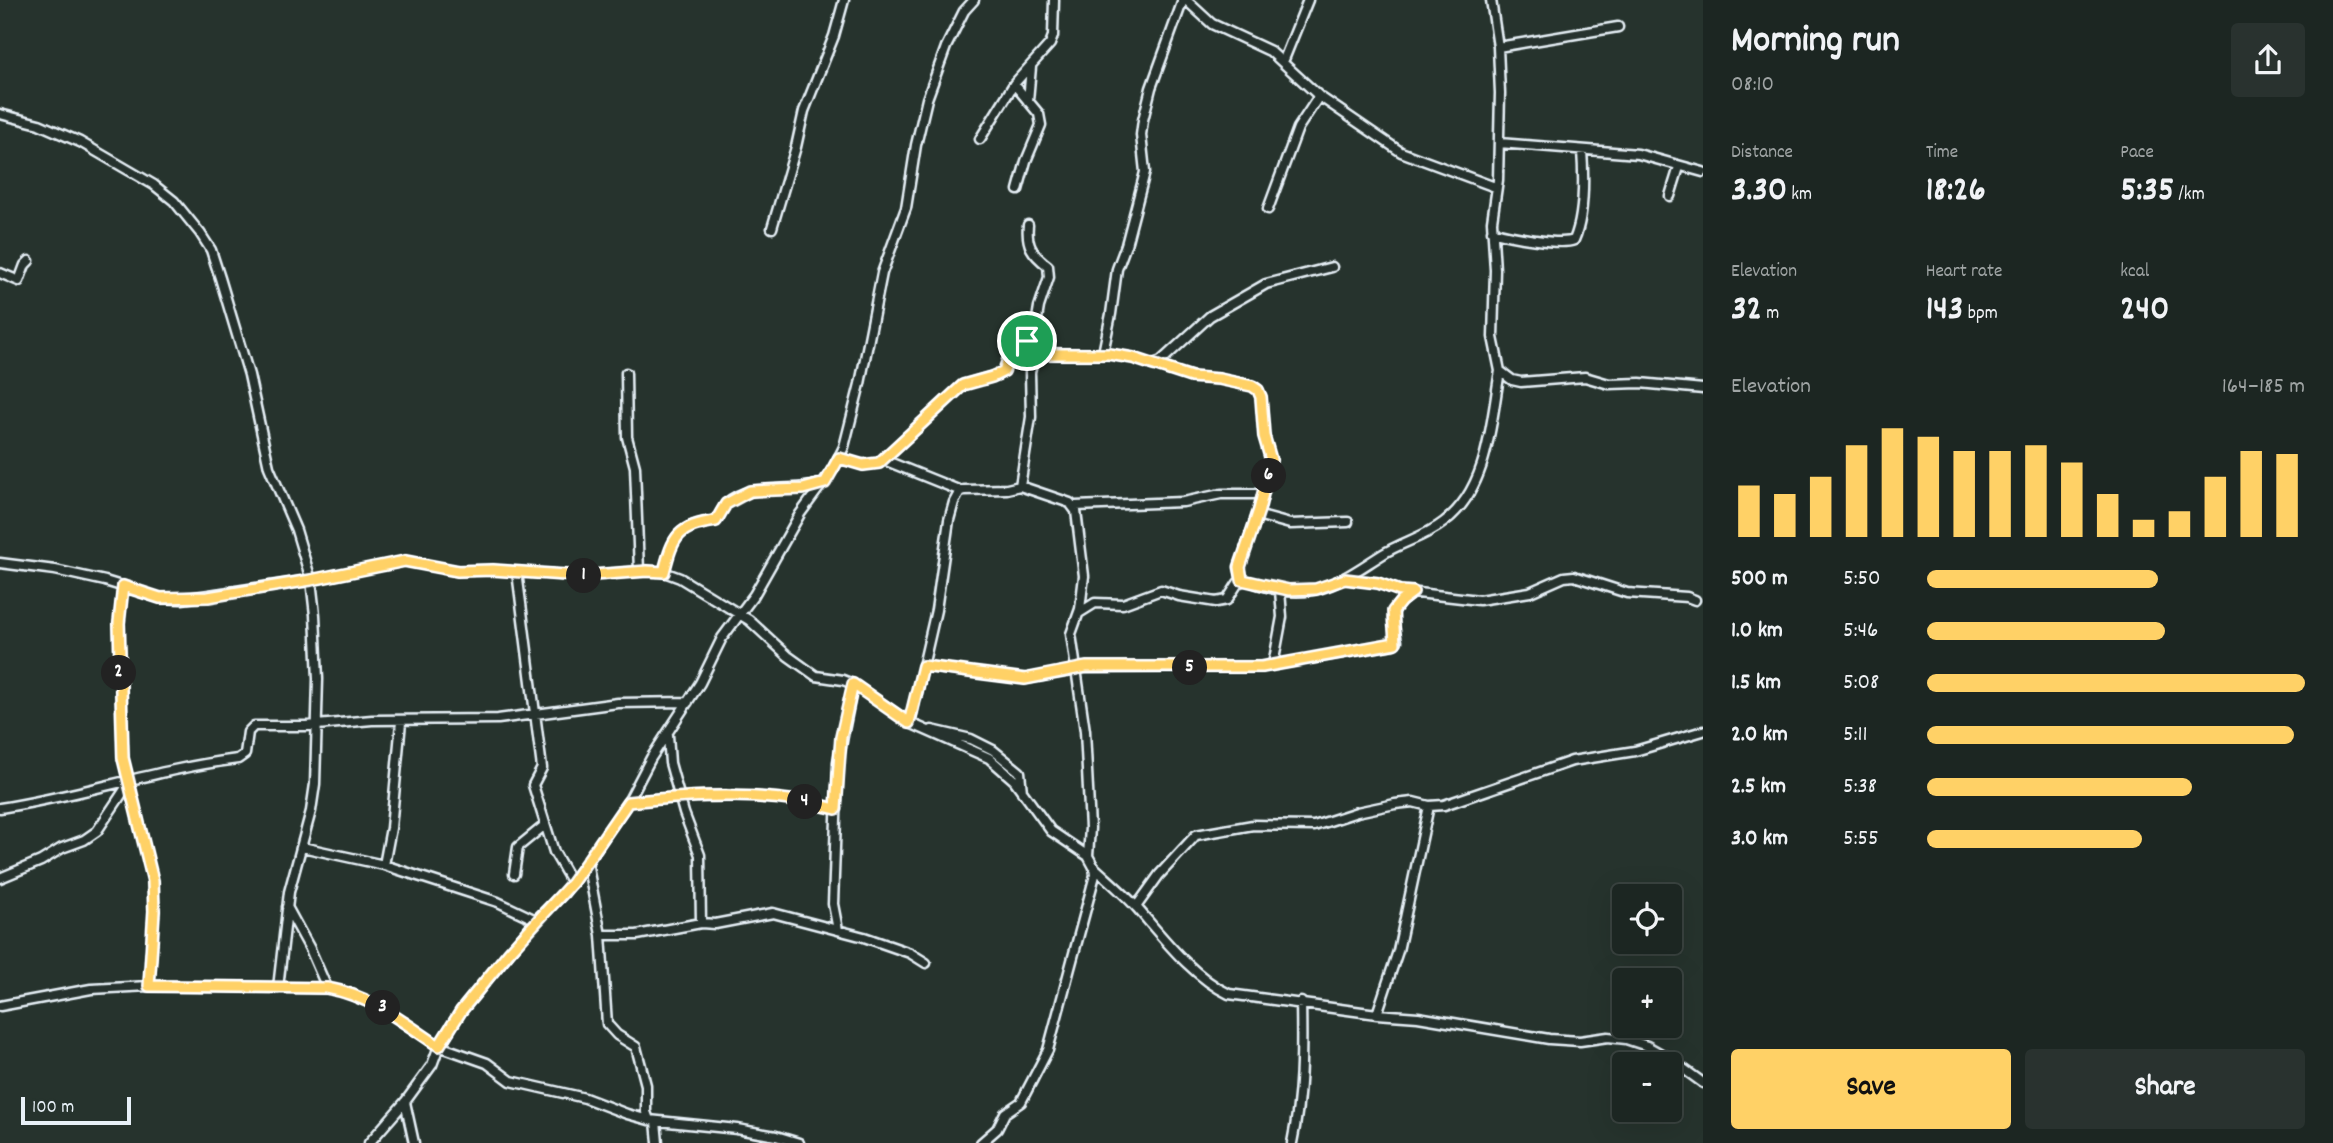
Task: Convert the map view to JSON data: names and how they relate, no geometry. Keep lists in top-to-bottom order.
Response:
{
  "scale_bar": "100 m",
  "page": {
    "heading": ["Morning run", "08:10"],
    "stats": [
      ["Distance", "3.30 km"],
      ["Time", "18:26"],
      ["Pace", "5:35 /km"],
      ["Elevation", "32 m"],
      ["Heart rate", "143 bpm"],
      ["kcal", "240"]
    ],
    "chart": ["Elevation", "164–185 m"],
    "pins": [
      "6",
      "1",
      "5",
      "2",
      "4",
      "3"
    ],
    "list": [
      {
        "name": "500 m",
        "note": "5:50"
      },
      {
        "name": "1.0 km",
        "note": "5:46"
      },
      {
        "name": "1.5 km",
        "note": "5:08"
      },
      {
        "name": "2.0 km",
        "note": "5:11"
      },
      {
        "name": "2.5 km",
        "note": "5:38"
      },
      {
        "name": "3.0 km",
        "note": "5:55"
      }
    ],
    "map_buttons": ["+", "−"],
    "buttons": ["Save", "Share"],
    "scale": "100 m"
  }
}
